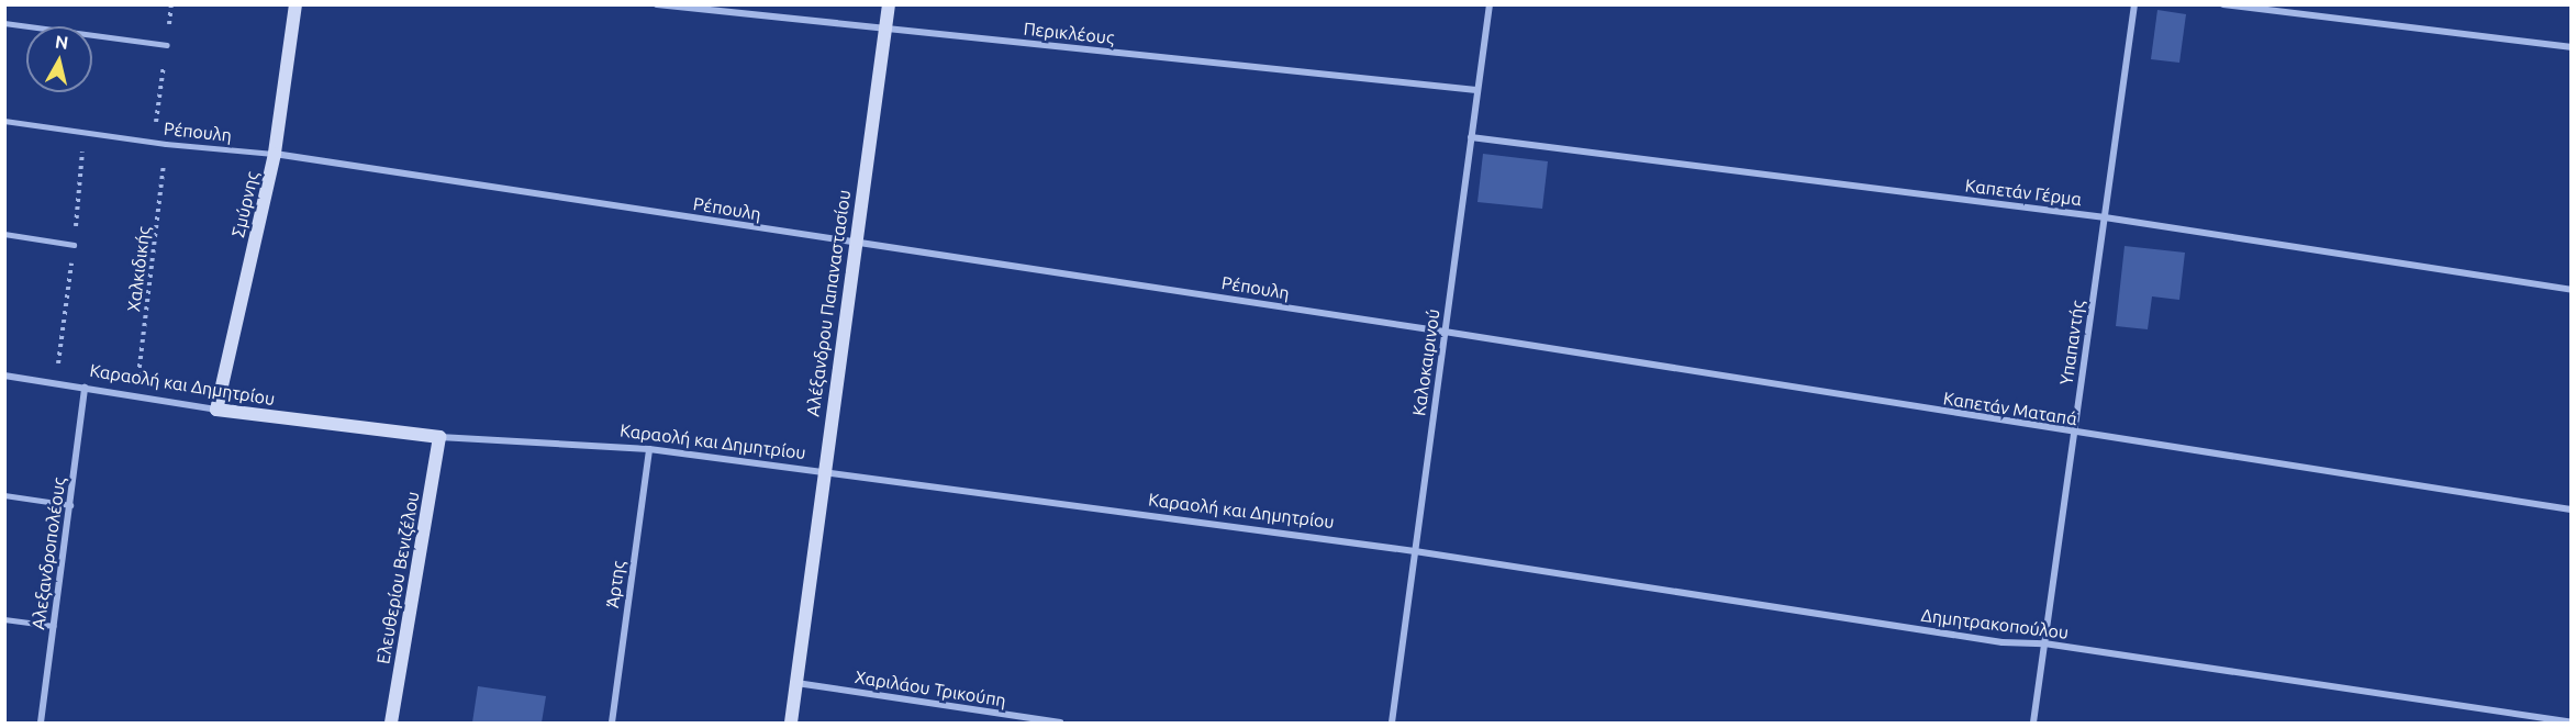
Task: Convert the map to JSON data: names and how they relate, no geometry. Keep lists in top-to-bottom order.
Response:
{
  "streets": {
    "street": [
      "Περικλέους",
      "Ρέπουλη",
      "Καπετάν Γέρμα",
      "Σμύρνης",
      "Αλέξανδρου Παπαναστασίου",
      "Υπαπαντής",
      "Καλοκαιρινού",
      "Καραολή και Δημητρίου",
      "Καπετάν Ματαπά",
      "Αλεξανδροπολέους",
      "Ελευθερίου Βενιζέλου",
      "Άρτης",
      "Δημητρακοπούλου",
      "Χαριλάου Τρικούπη"
    ],
    "path": ["Χαλκιδικής"]
  },
  "crossings": [
    ["Περικλέους", "Αλέξανδρου Παπαναστασίου"],
    ["Περικλέους", "Καλοκαιρινού"],
    ["Ρέπουλη", "Σμύρνης"],
    ["Ρέπουλη", "Χαλκιδικής"],
    ["Ρέπουλη", "Αλέξανδρου Παπαναστασίου"],
    ["Ρέπουλη", "Καλοκαιρινού"],
    ["Ρέπουλη", "Καπετάν Ματαπά"],
    ["Καπετάν Γέρμα", "Υπαπαντής"],
    ["Καπετάν Γέρμα", "Καλοκαιρινού"],
    ["Σμύρνης", "Καραολή και Δημητρίου"],
    ["Χαλκιδικής", "Καραολή και Δημητρίου"],
    ["Αλέξανδρου Παπαναστασίου", "Καραολή και Δημητρίου"],
    ["Αλέξανδρου Παπαναστασίου", "Χαριλάου Τρικούπη"],
    ["Υπαπαντής", "Καπετάν Ματαπά"],
    ["Υπαπαντής", "Δημητρακοπούλου"],
    ["Καλοκαιρινού", "Καραολή και Δημητρίου"],
    ["Καλοκαιρινού", "Καπετάν Ματαπά"],
    ["Καλοκαιρινού", "Δημητρακοπούλου"],
    ["Καραολή και Δημητρίου", "Αλεξανδροπολέους"],
    ["Καραολή και Δημητρίου", "Ελευθερίου Βενιζέλου"],
    ["Καραολή και Δημητρίου", "Άρτης"],
    ["Καραολή και Δημητρίου", "Δημητρακοπούλου"]
  ],
  "north": "top"
}
